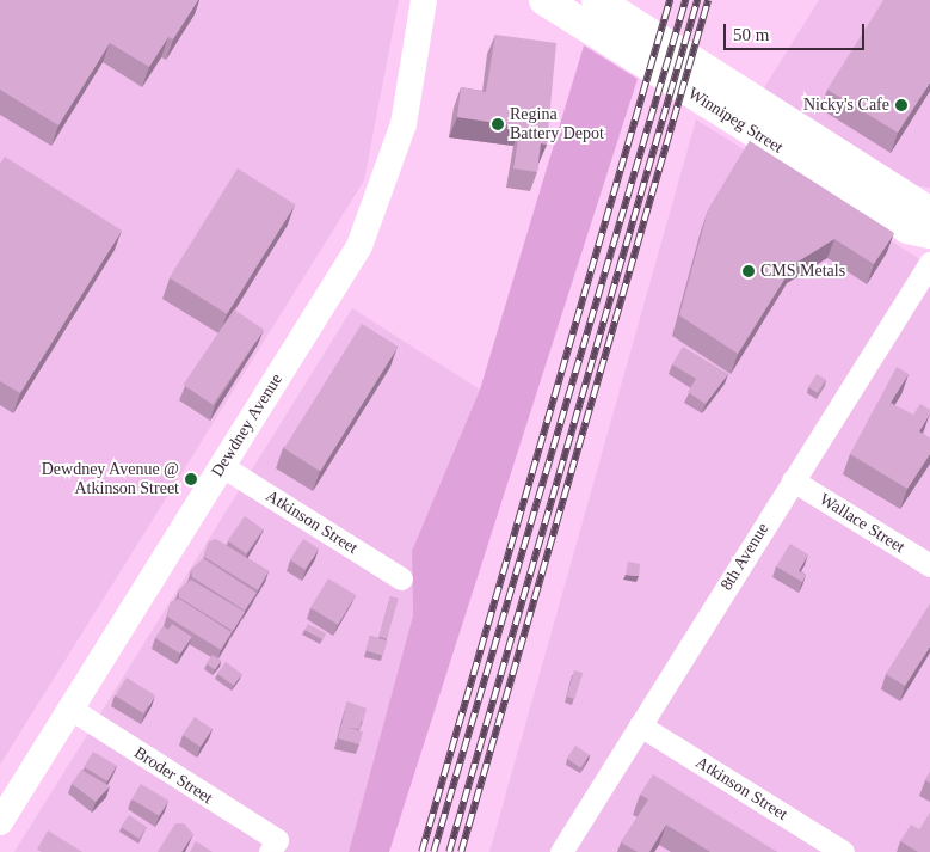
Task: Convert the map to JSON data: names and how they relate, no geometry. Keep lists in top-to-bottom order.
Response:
{
  "streets": {
    "main road": ["Winnipeg Street"],
    "street": [
      "Dewdney Avenue",
      "Atkinson Street",
      "Wallace Street",
      "8th Avenue",
      "Broder Street"
    ]
  },
  "crossings": [
    ["Dewdney Avenue", "Atkinson Street"],
    ["Dewdney Avenue", "Broder Street"],
    ["Atkinson Street", "8th Avenue"],
    ["Wallace Street", "8th Avenue"]
  ],
  "places": [
    "Nicky's Cafe",
    "Regina Battery Depot",
    "CMS Metals",
    "Dewdney Avenue @ Atkinson Street"
  ],
  "scale_bar": "50 m"
}
